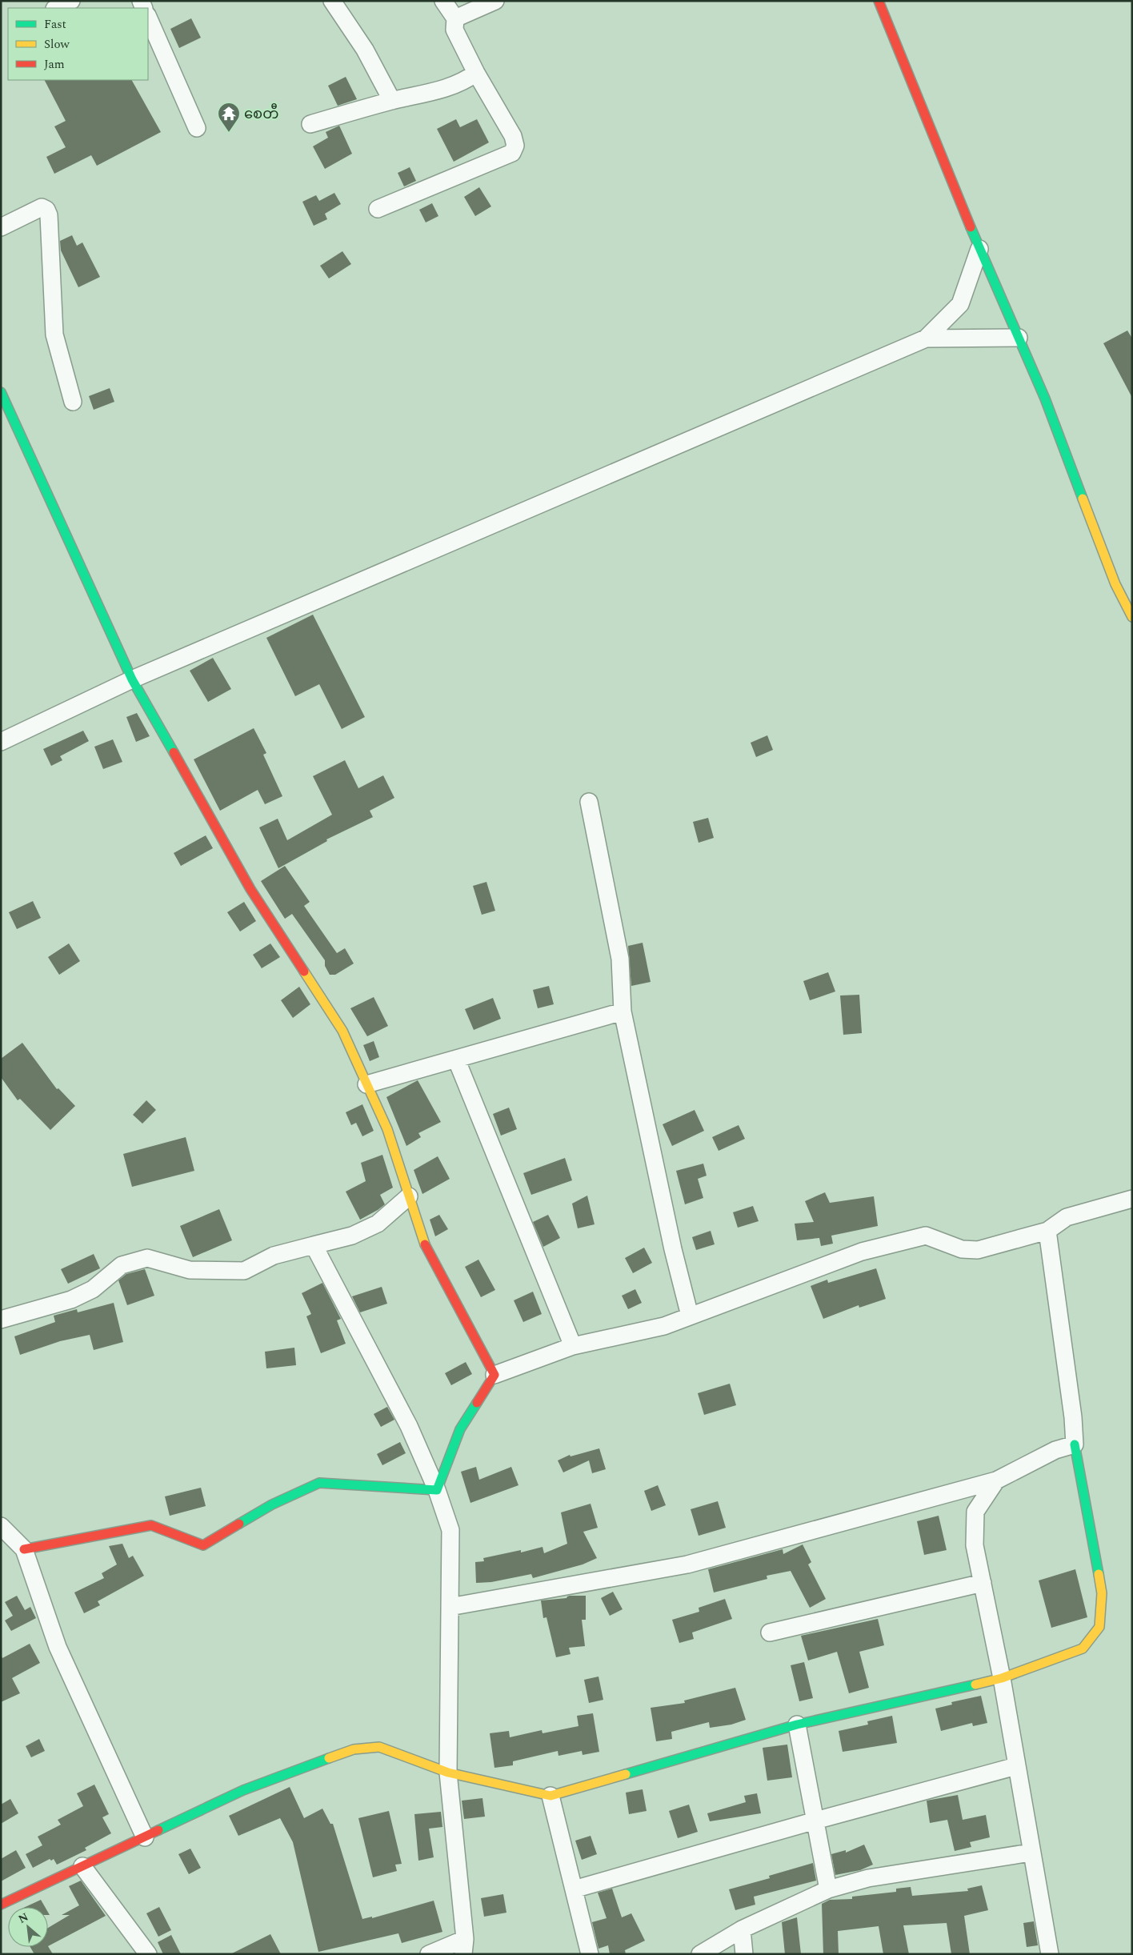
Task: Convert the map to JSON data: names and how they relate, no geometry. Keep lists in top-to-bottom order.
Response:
{
  "places": {
    "temple": ["စေတီ"]
  },
  "legend": ["Fast", "Slow", "Jam"],
  "north": "top left"
}
